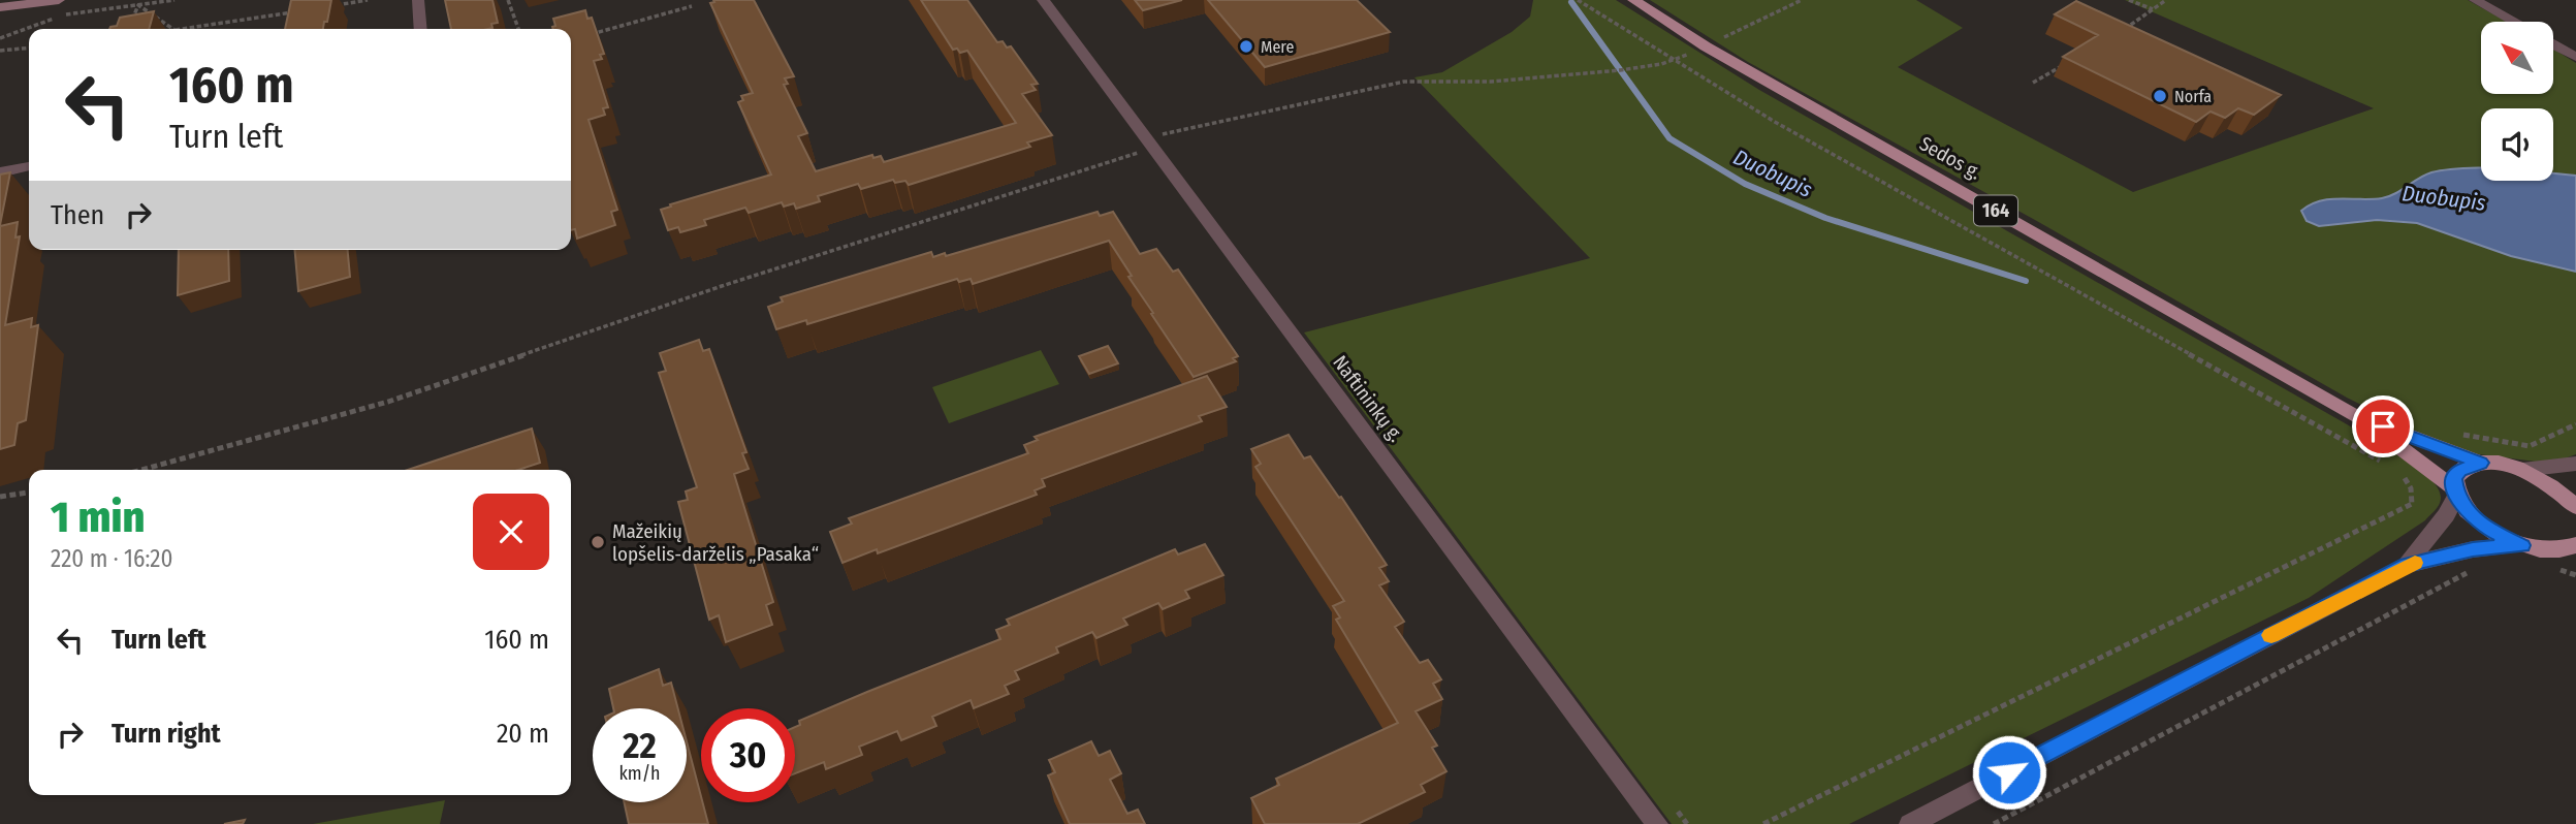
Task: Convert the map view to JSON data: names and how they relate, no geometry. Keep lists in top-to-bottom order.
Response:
{
  "streets": {
    "main road": ["Sedos g.", "164"],
    "street": ["Naftininkų g."]
  },
  "crossings": [
    ["Sedos g.", "164"]
  ],
  "water": ["Duobupis"],
  "places": ["Mere", "Norfa", "Mažeikių lopšelis-darželis „Pasaka“"],
  "north": "top left",
  "page": {
    "turn": ["160 m", "Turn left"],
    "then": "Then",
    "heading": ["1 min", "220 m · 16:20"],
    "list": [
      {
        "name": "Turn left",
        "value": "160 m"
      },
      {
        "name": "Turn right",
        "value": "20 m"
      }
    ],
    "speed": "22 km/h",
    "limit": "30"
  }
}
